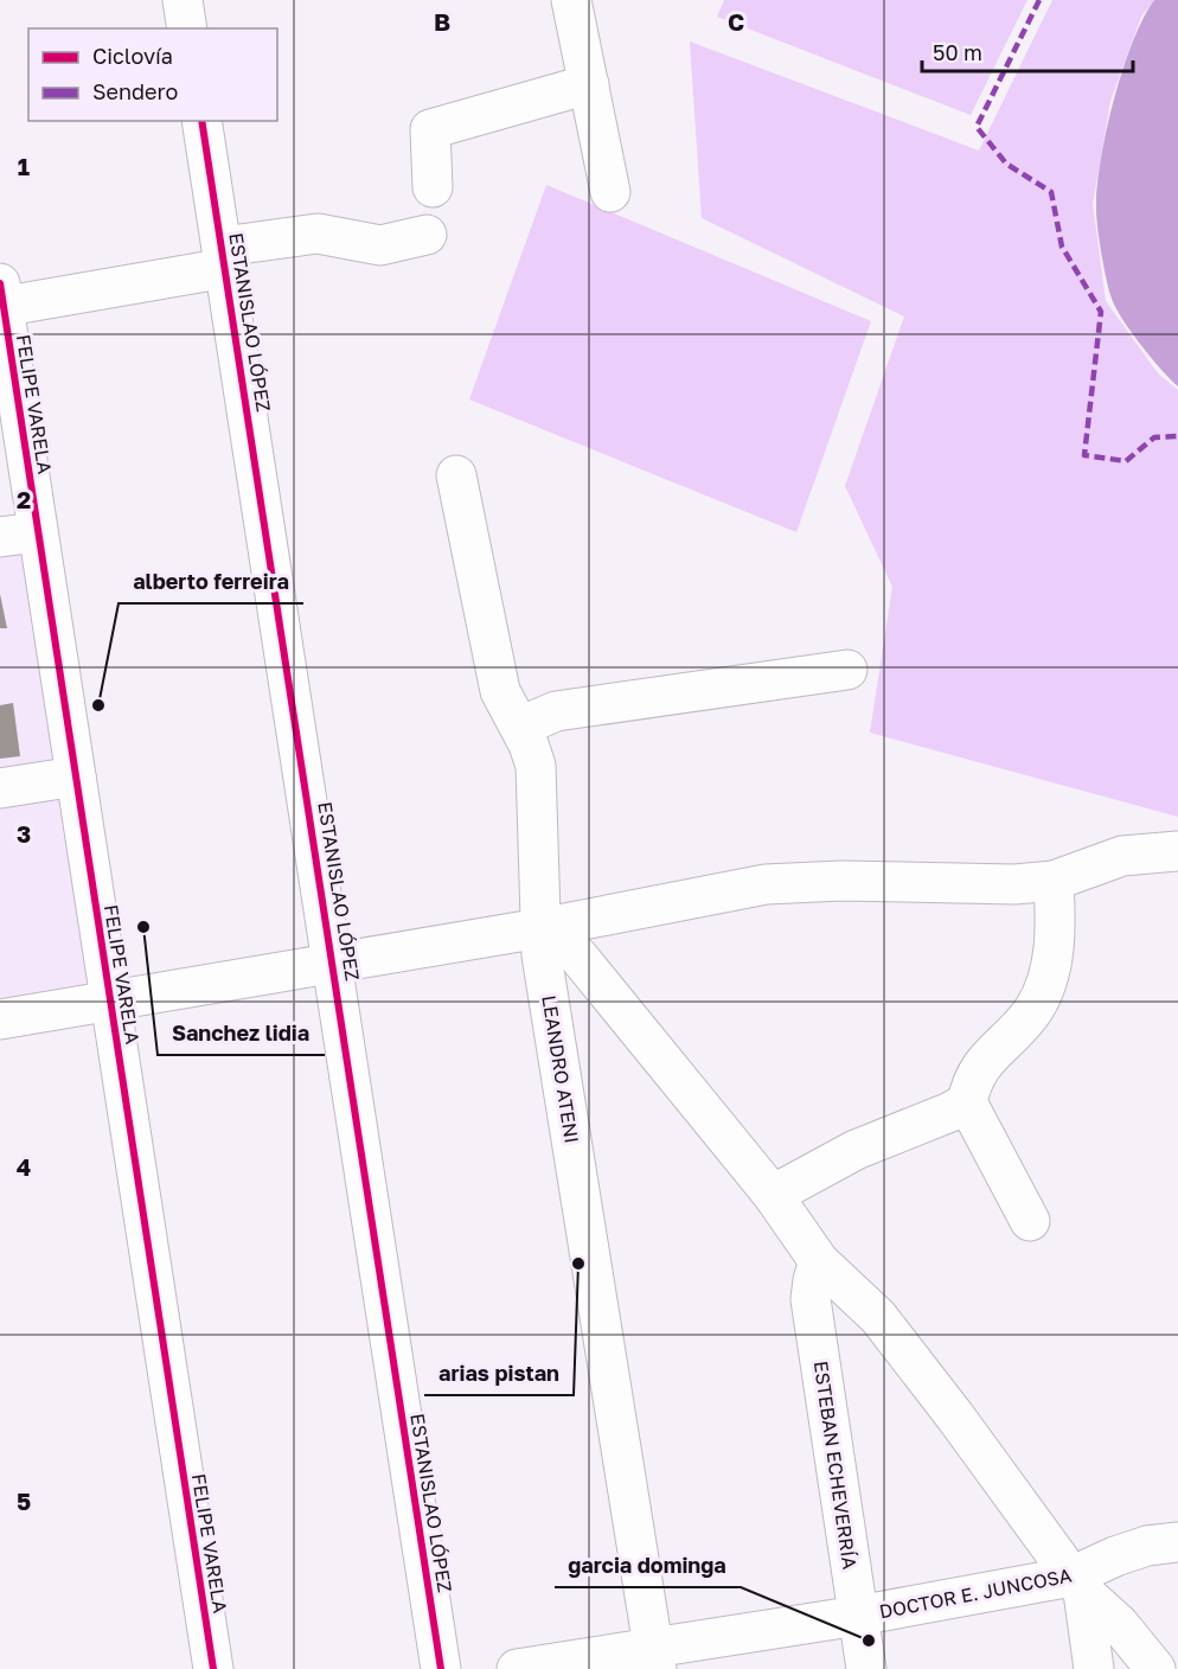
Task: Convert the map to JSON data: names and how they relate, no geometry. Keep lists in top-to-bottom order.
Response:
{
  "streets": {
    "street": [
      "ESTANISLAO LÓPEZ",
      "FELIPE VARELA",
      "LEANDRO ATENI",
      "ESTEBAN ECHEVERRÍA",
      "DOCTOR E. JUNCOSA"
    ]
  },
  "crossings": [
    ["LEANDRO ATENI", "DOCTOR E. JUNCOSA"],
    ["ESTEBAN ECHEVERRÍA", "DOCTOR E. JUNCOSA"]
  ],
  "places": [
    "alberto ferreira",
    "Sanchez lidia",
    "arias pistan",
    "garcia dominga"
  ],
  "legend": ["Ciclovía", "Sendero"],
  "scale_bar": "50 m",
  "grid": {
    "columns": ["B", "C"],
    "rows": [
      "1",
      "2",
      "3",
      "4",
      "5"
    ]
  }
}
